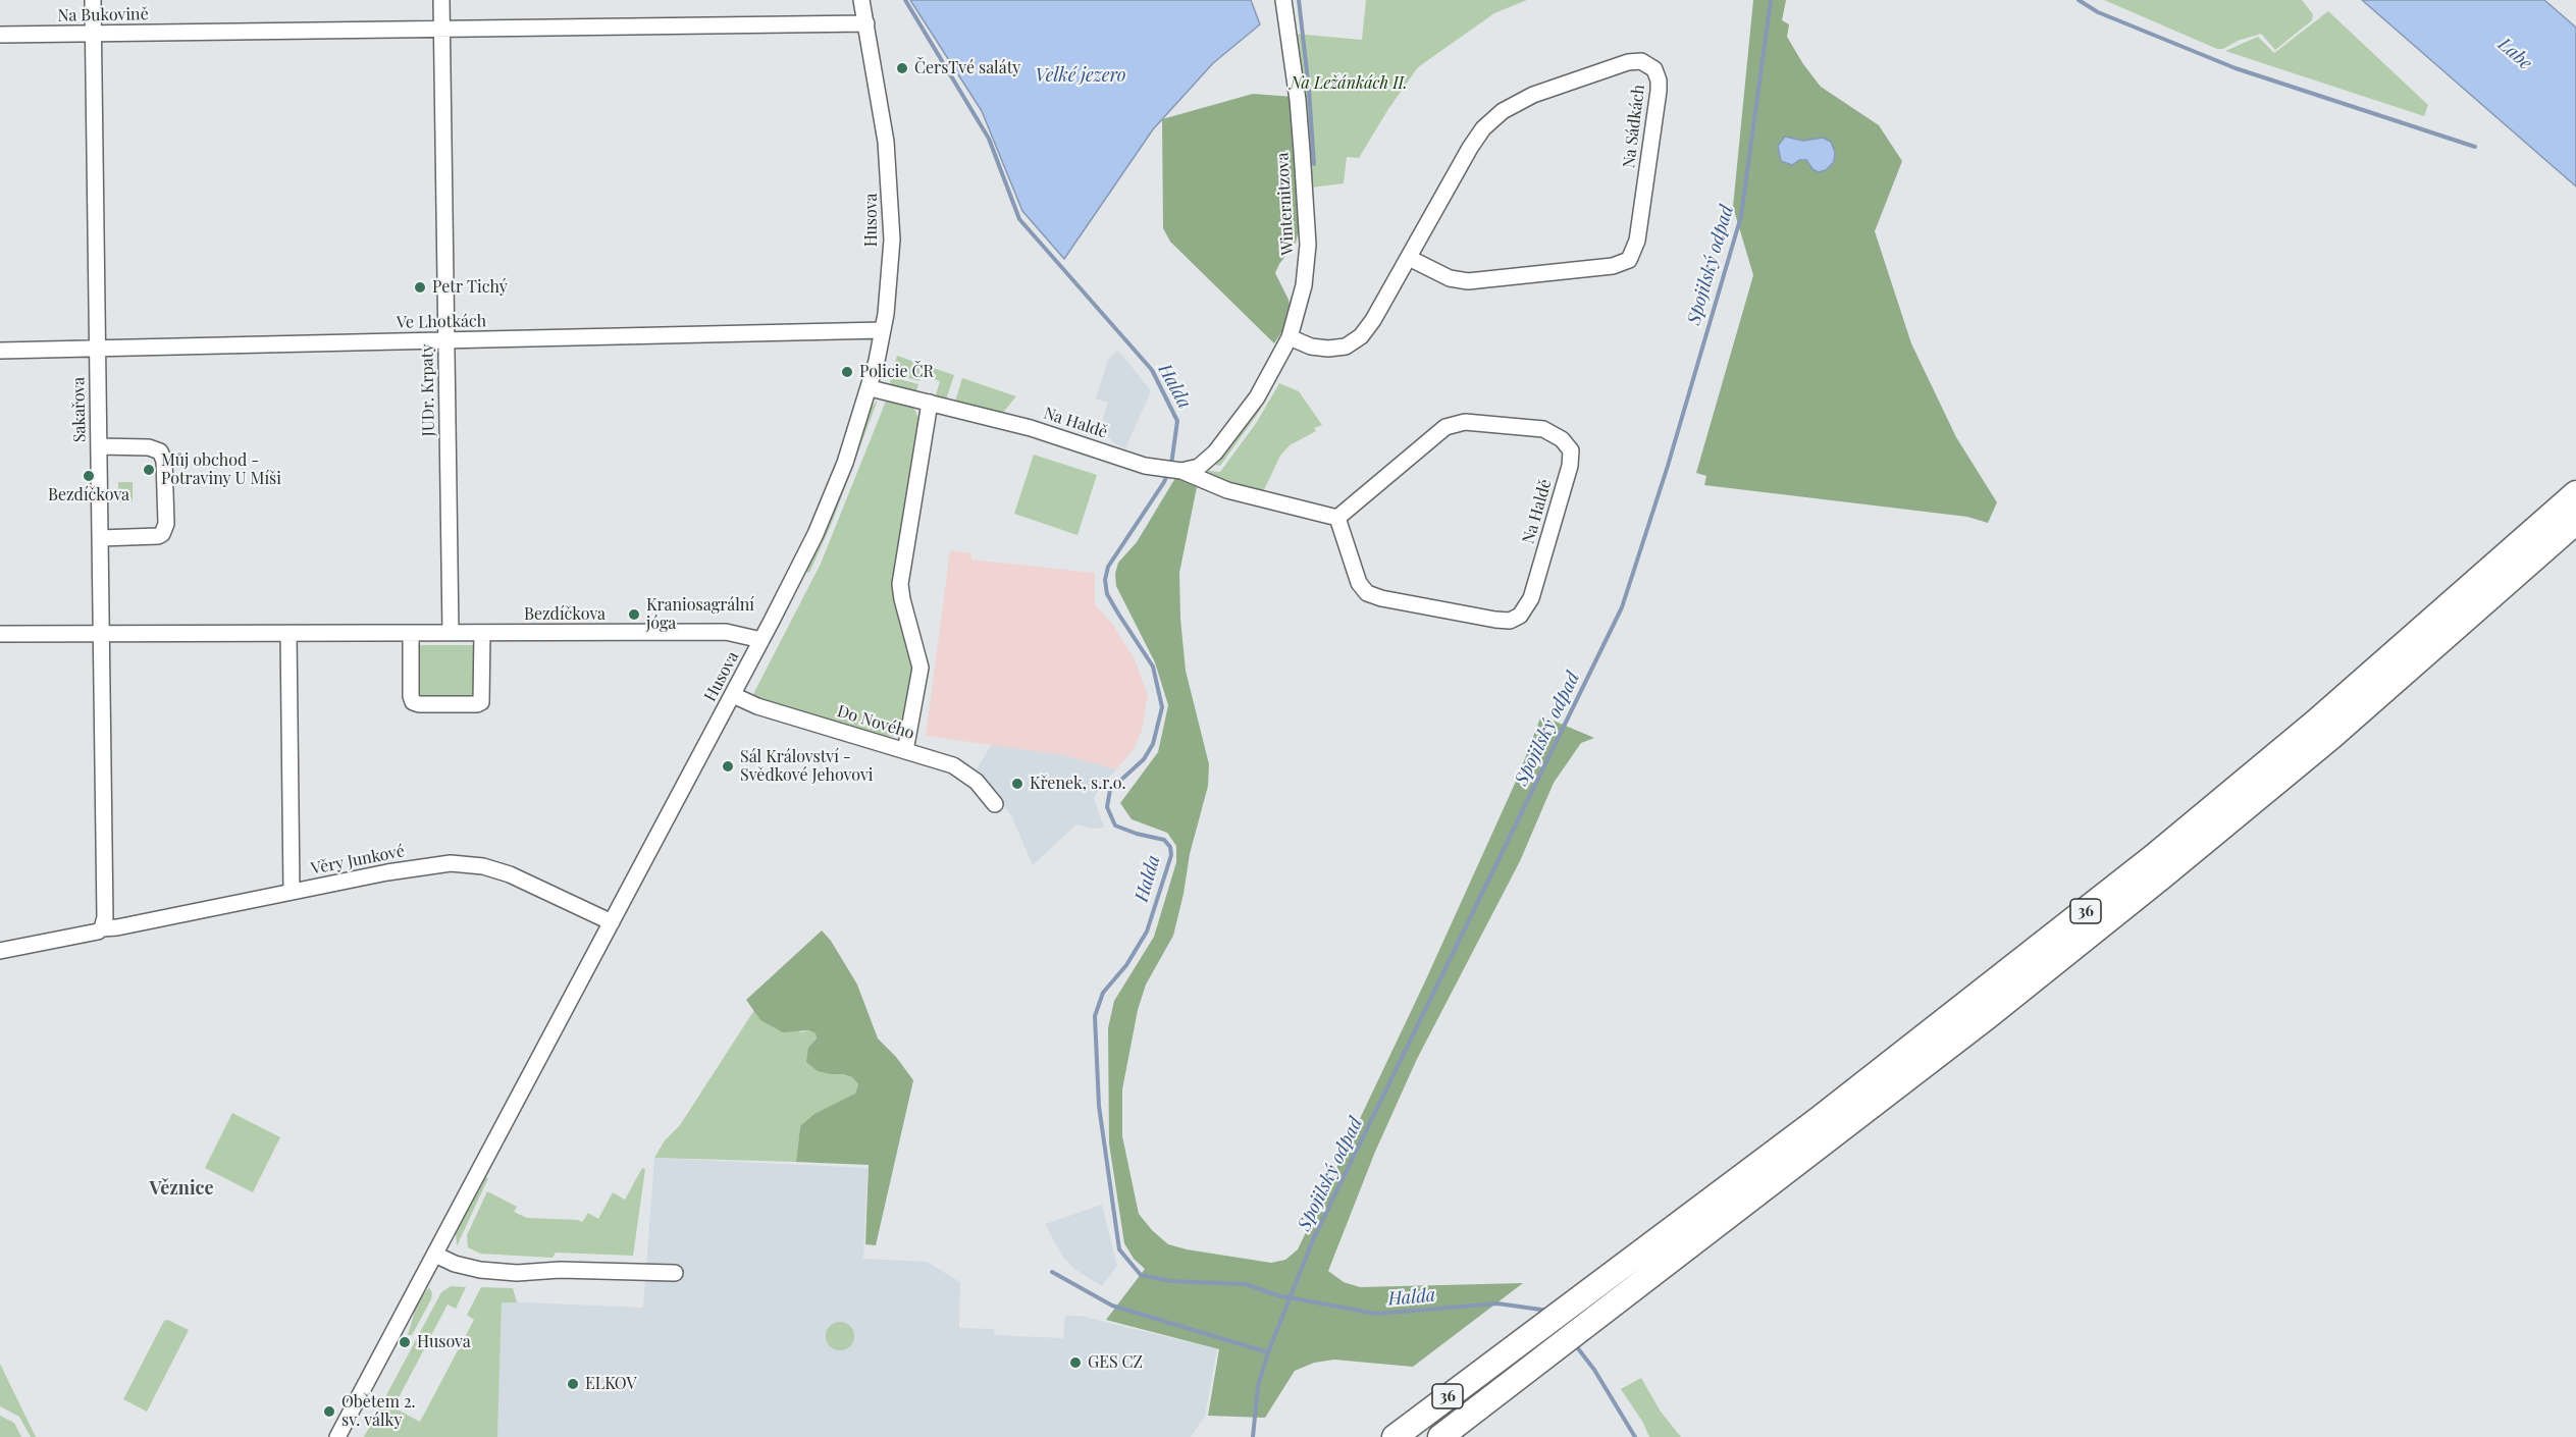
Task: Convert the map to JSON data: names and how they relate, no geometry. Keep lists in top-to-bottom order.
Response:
{
  "streets": {
    "main road": ["36"],
    "street": [
      "Na Bukovině",
      "Na Sádkách",
      "Winternitzova",
      "Husova",
      "Ve Lhotkách",
      "JUDr. Krpaty",
      "Sakařova",
      "Na Haldě",
      "Bezdíčkova",
      "Do Nového",
      "Věry Junkové"
    ]
  },
  "crossings": [
    ["Na Bukovině", "Husova"],
    ["Na Bukovině", "JUDr. Krpaty"],
    ["Na Bukovině", "Sakařova"],
    ["Na Sádkách", "Winternitzova"],
    ["Winternitzova", "Na Haldě"],
    ["Husova", "Ve Lhotkách"],
    ["Husova", "Na Haldě"],
    ["Husova", "Bezdíčkova"],
    ["Husova", "Do Nového"],
    ["Husova", "Věry Junkové"],
    ["Ve Lhotkách", "JUDr. Krpaty"],
    ["Ve Lhotkách", "Sakařova"],
    ["JUDr. Krpaty", "Bezdíčkova"],
    ["Sakařova", "Bezdíčkova"],
    ["Sakařova", "Věry Junkové"]
  ],
  "districts": ["Věznice"],
  "water": [
    "Labe",
    "Velké jezero",
    "Spojilský odpad",
    "Halda"
  ],
  "parks": ["Na Ležánkách II."],
  "places": [
    "ČersTvé saláty",
    "Petr Tichý",
    "Policie ČR",
    "Můj obchod - Potraviny U Míši",
    "Bezdíčkova",
    "Kraniosagrální jóga",
    "Sál Království - Svědkové Jehovovi",
    "Křenek, s.r.o.",
    "Husova",
    "GES CZ",
    "ELKOV",
    "Obětem 2. sv. války"
  ]
}
